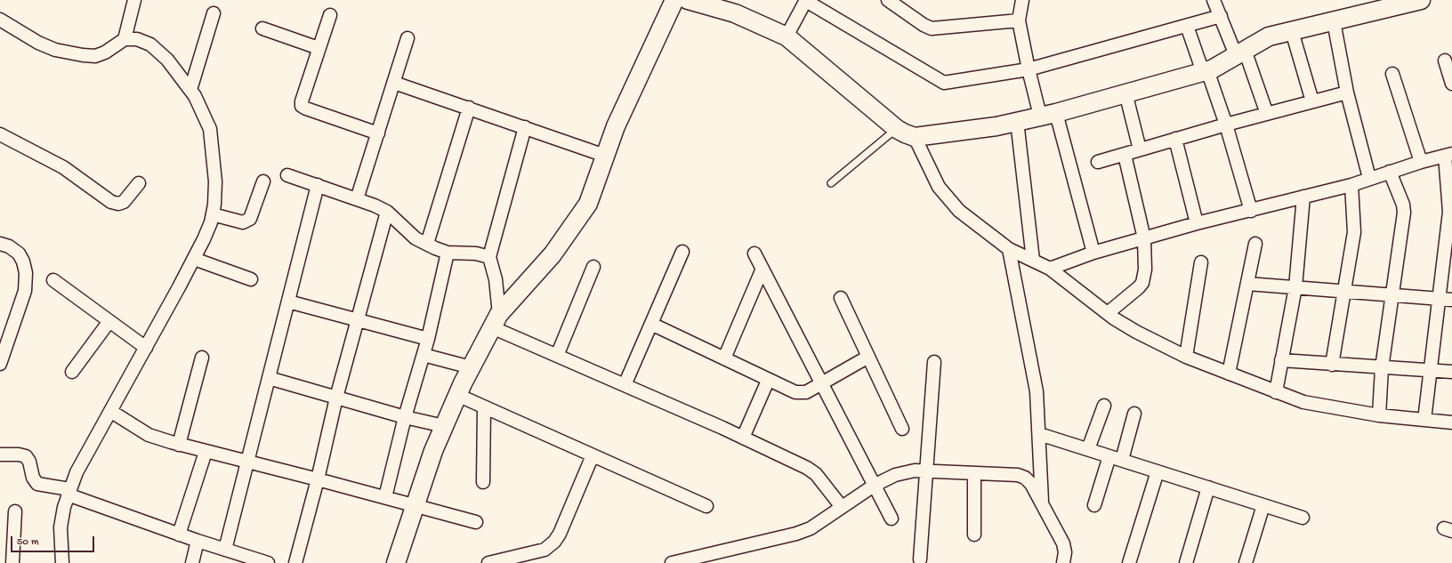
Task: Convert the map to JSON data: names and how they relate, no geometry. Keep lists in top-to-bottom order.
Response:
{
  "scale_bar": "50 m"
}
